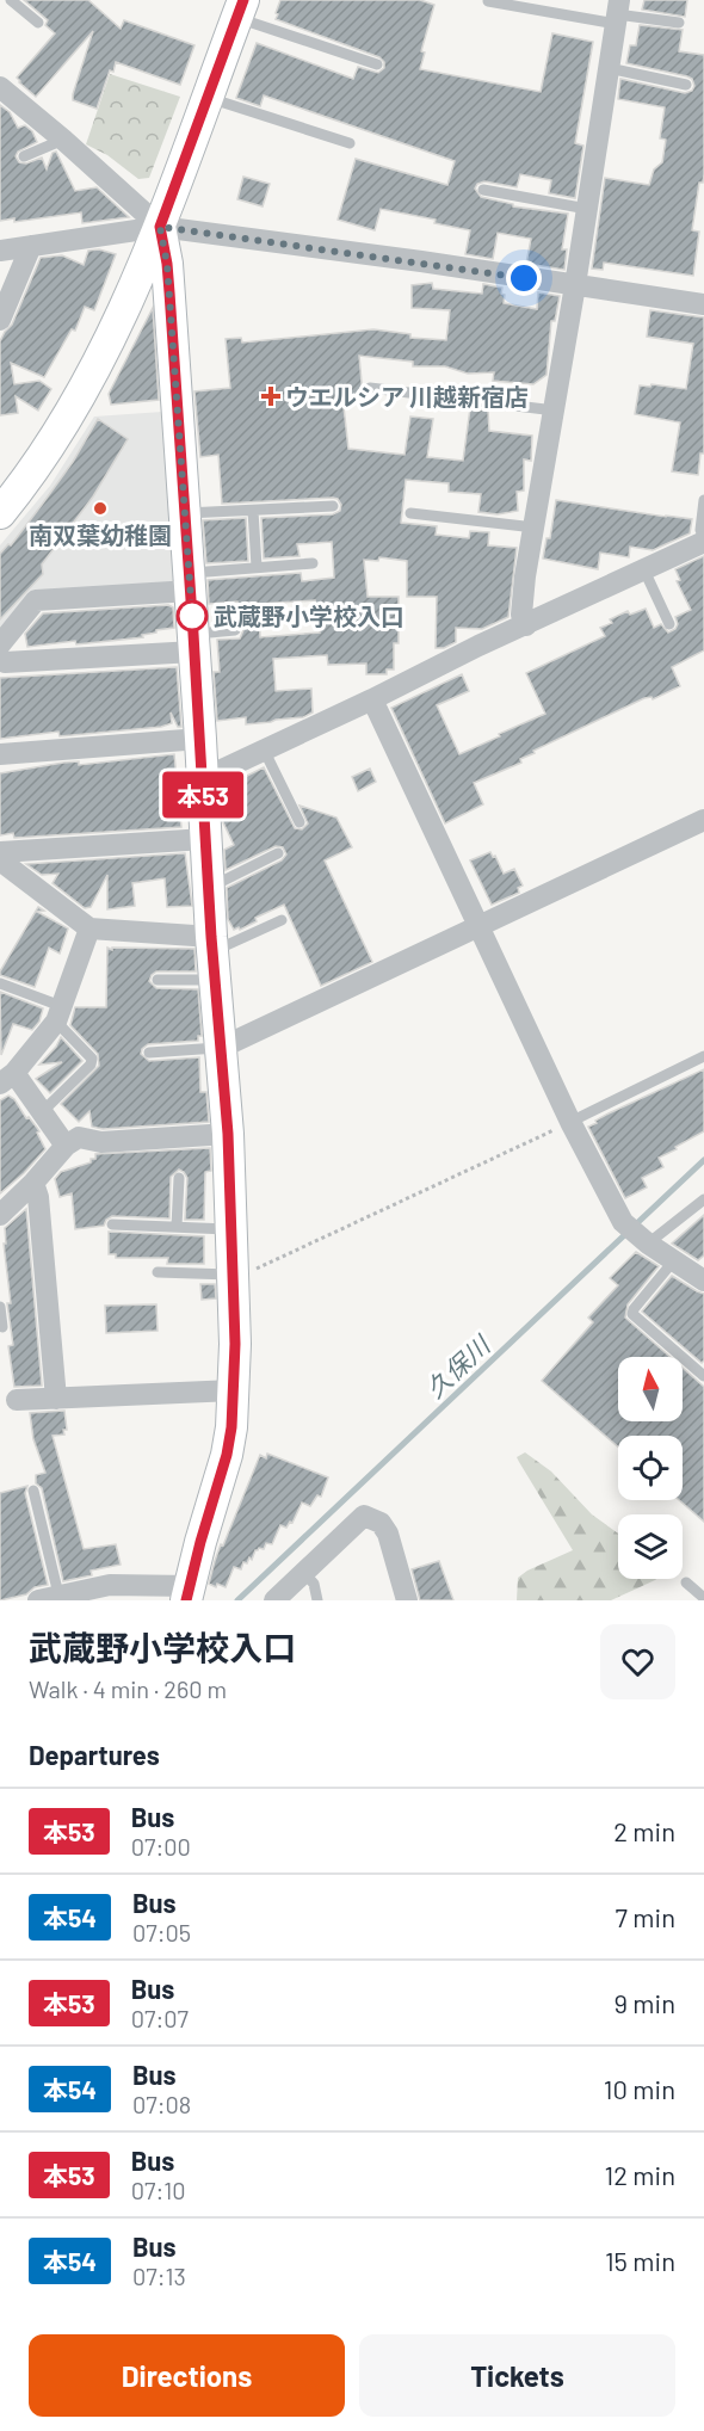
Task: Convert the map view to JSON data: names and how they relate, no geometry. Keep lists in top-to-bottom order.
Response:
{
  "water": ["久保川"],
  "places": {
    "health": ["ウエルシア 川越新宿店"],
    "other": ["南双葉幼稚園", "武蔵野小学校入口"]
  },
  "lines": ["bus line 本53"],
  "north": "top",
  "page": {
    "on_map": "本53",
    "heading": [
      ["武蔵野小学校入口", "Walk · 4 min · 260 m"],
      "Departures"
    ],
    "list": [
      {
        "mark": "本53",
        "name": "Bus",
        "note": "07:00",
        "value": "2 min"
      },
      {
        "mark": "本54",
        "name": "Bus",
        "note": "07:05",
        "value": "7 min"
      },
      {
        "mark": "本53",
        "name": "Bus",
        "note": "07:07",
        "value": "9 min"
      },
      {
        "mark": "本54",
        "name": "Bus",
        "note": "07:08",
        "value": "10 min"
      },
      {
        "mark": "本53",
        "name": "Bus",
        "note": "07:10",
        "value": "12 min"
      },
      {
        "mark": "本54",
        "name": "Bus",
        "note": "07:13",
        "value": "15 min"
      }
    ],
    "buttons": ["Directions", "Tickets"]
  }
}
